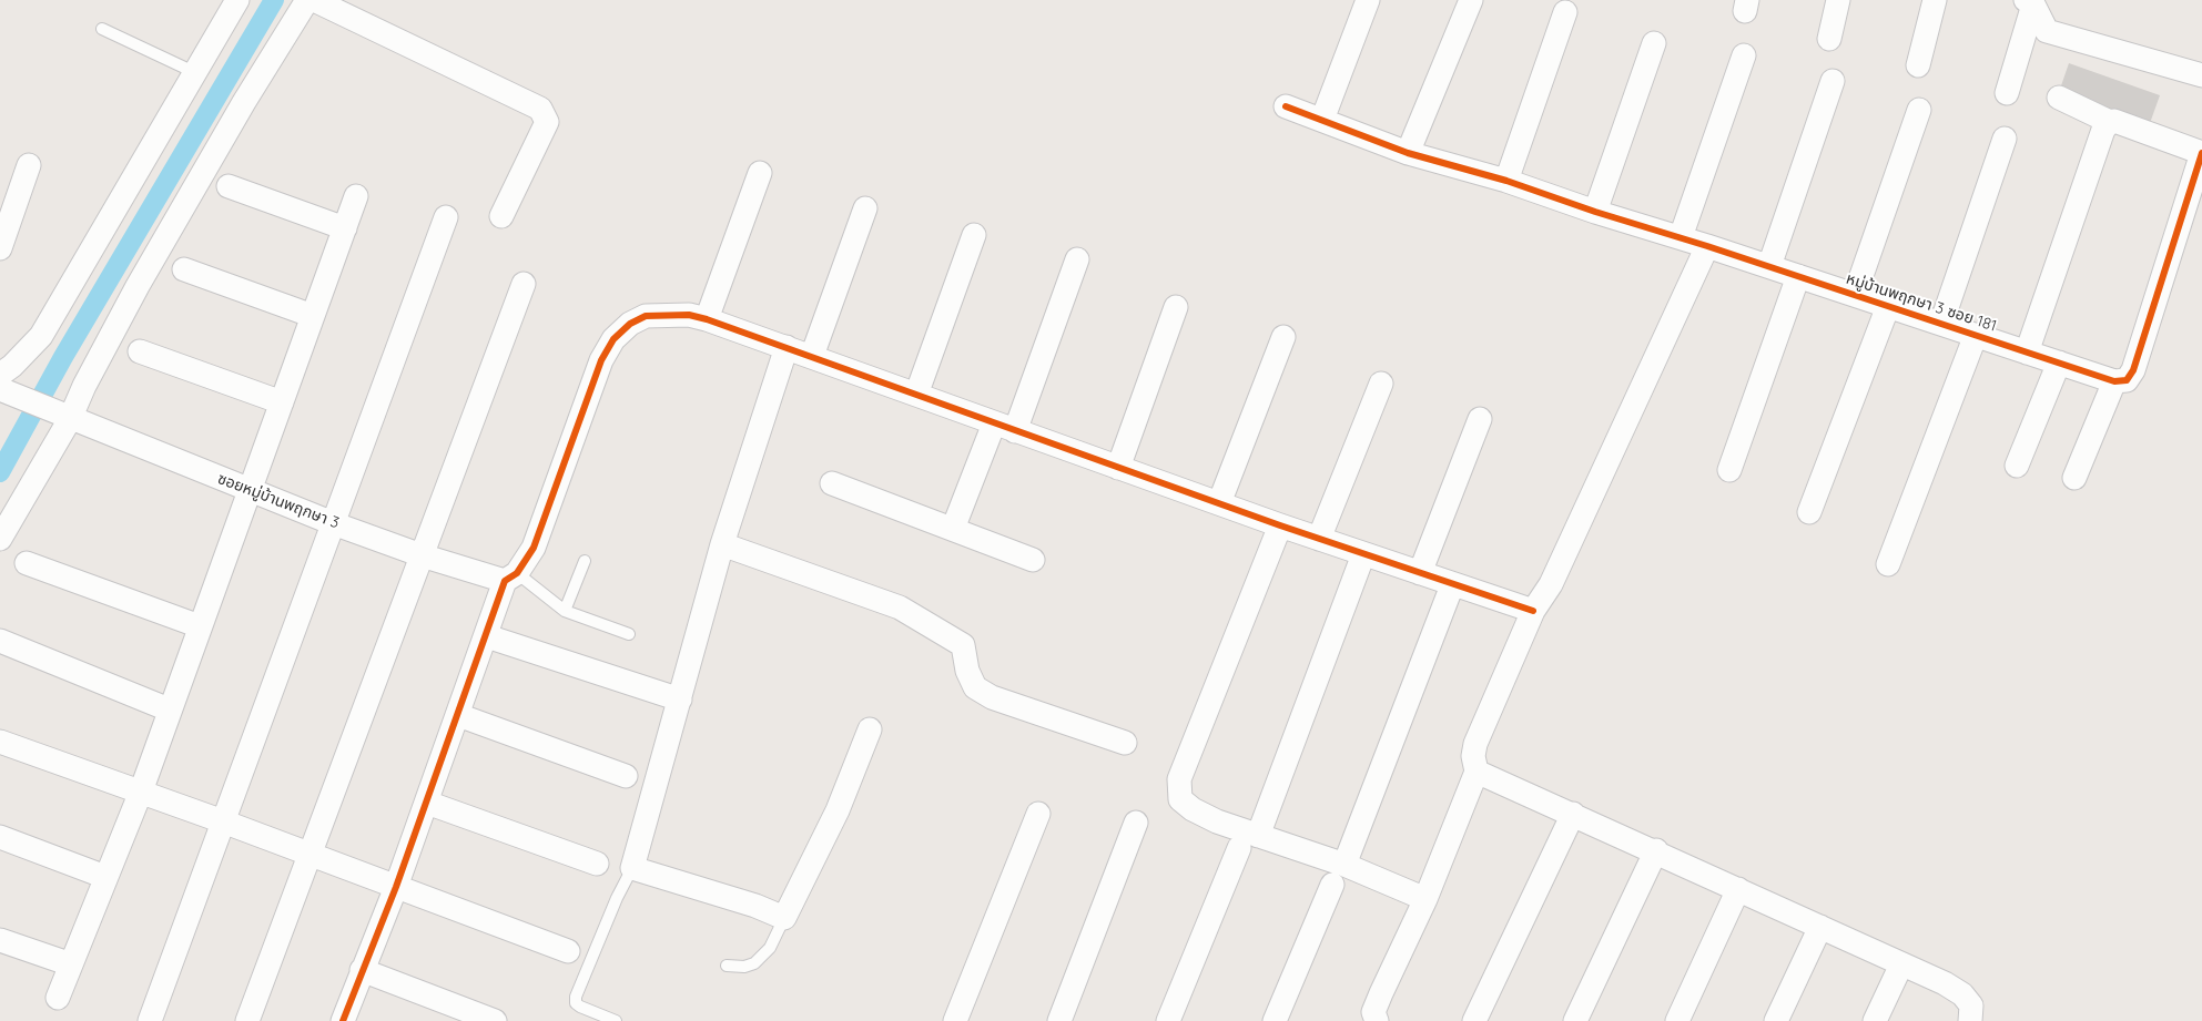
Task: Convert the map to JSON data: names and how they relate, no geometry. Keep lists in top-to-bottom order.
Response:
{
  "streets": {
    "street": ["หมู่บ้านพฤกษา 3 ซอย 181", "ซอยหมู่บ้านพฤกษา 3"]
  }
}
